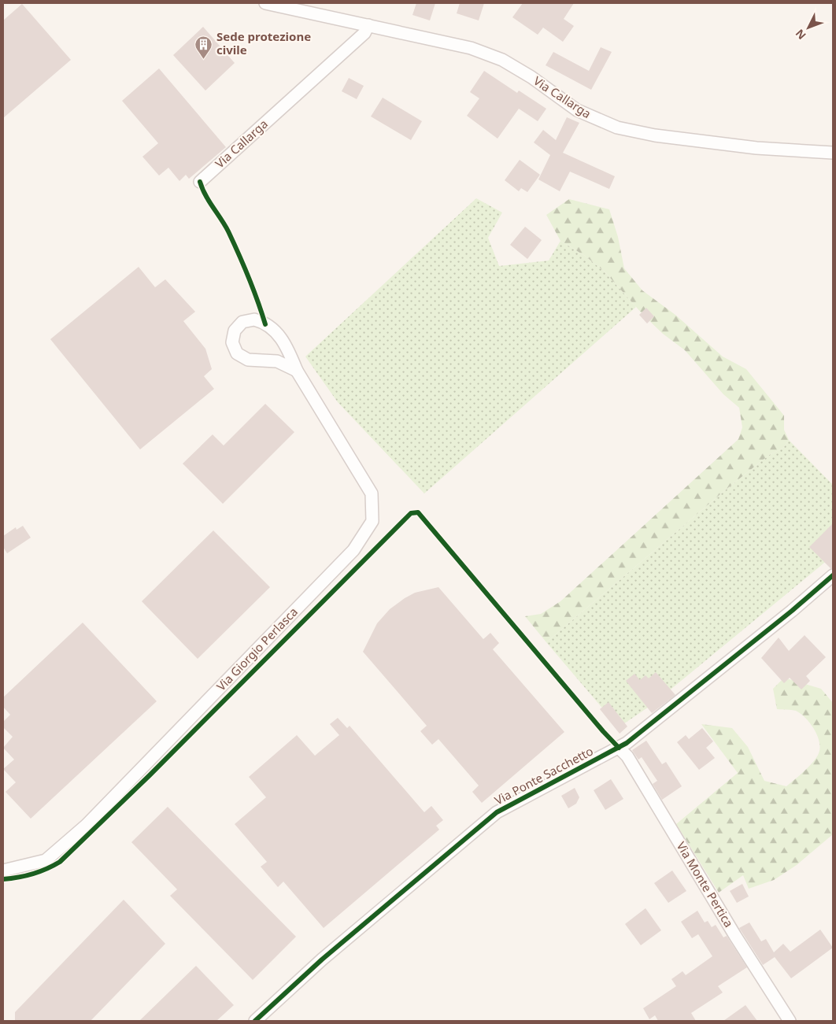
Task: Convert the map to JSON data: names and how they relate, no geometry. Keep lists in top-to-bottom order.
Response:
{
  "streets": {
    "street": [
      "Via Callarga",
      "Via Giorgio Perlasca",
      "Via Ponte Sacchetto",
      "Via Monte Pertica"
    ]
  },
  "crossings": [
    ["Via Ponte Sacchetto", "Via Monte Pertica"]
  ],
  "places": {
    "building": ["Sede protezione civile"]
  },
  "north": "bottom left"
}
